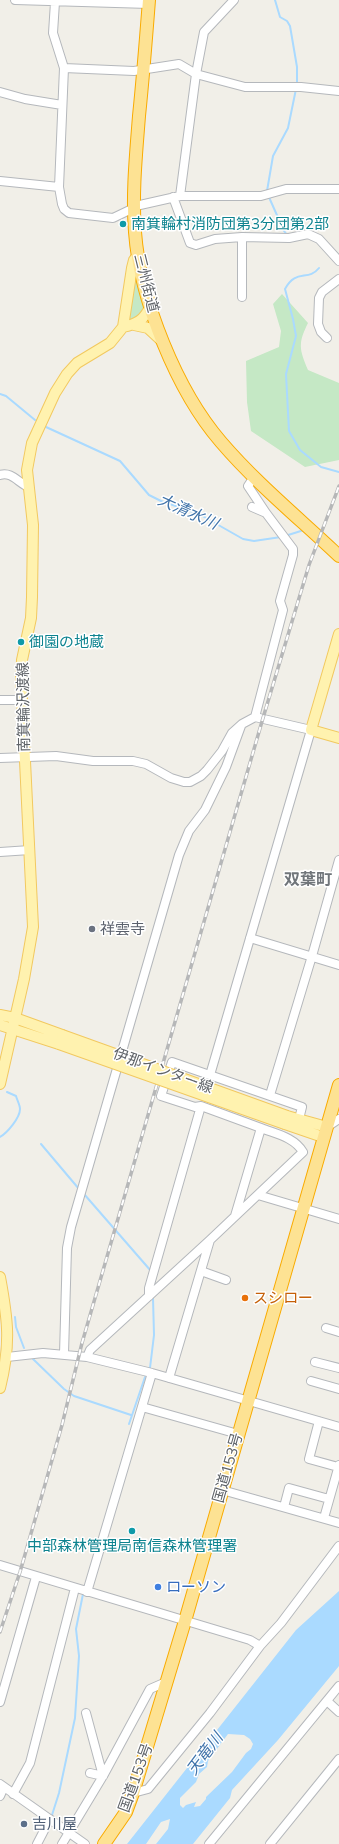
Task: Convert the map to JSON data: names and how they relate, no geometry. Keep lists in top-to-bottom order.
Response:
{
  "streets": {
    "highway": ["三州街道", "国道153号"],
    "main road": ["南箕輪沢渡線", "伊那インター線"]
  },
  "crossings": [
    ["南箕輪沢渡線", "伊那インター線"],
    ["伊那インター線", "国道153号"]
  ],
  "districts": ["双葉町"],
  "water": ["大清水川", "天竜川"],
  "places": [
    "南箕輪村消防団第3分団第2部",
    "御園の地蔵",
    "祥雲寺",
    "スシロー",
    "中部森林管理局南信森林管理署",
    "ローソン",
    "吉川屋"
  ]
}
